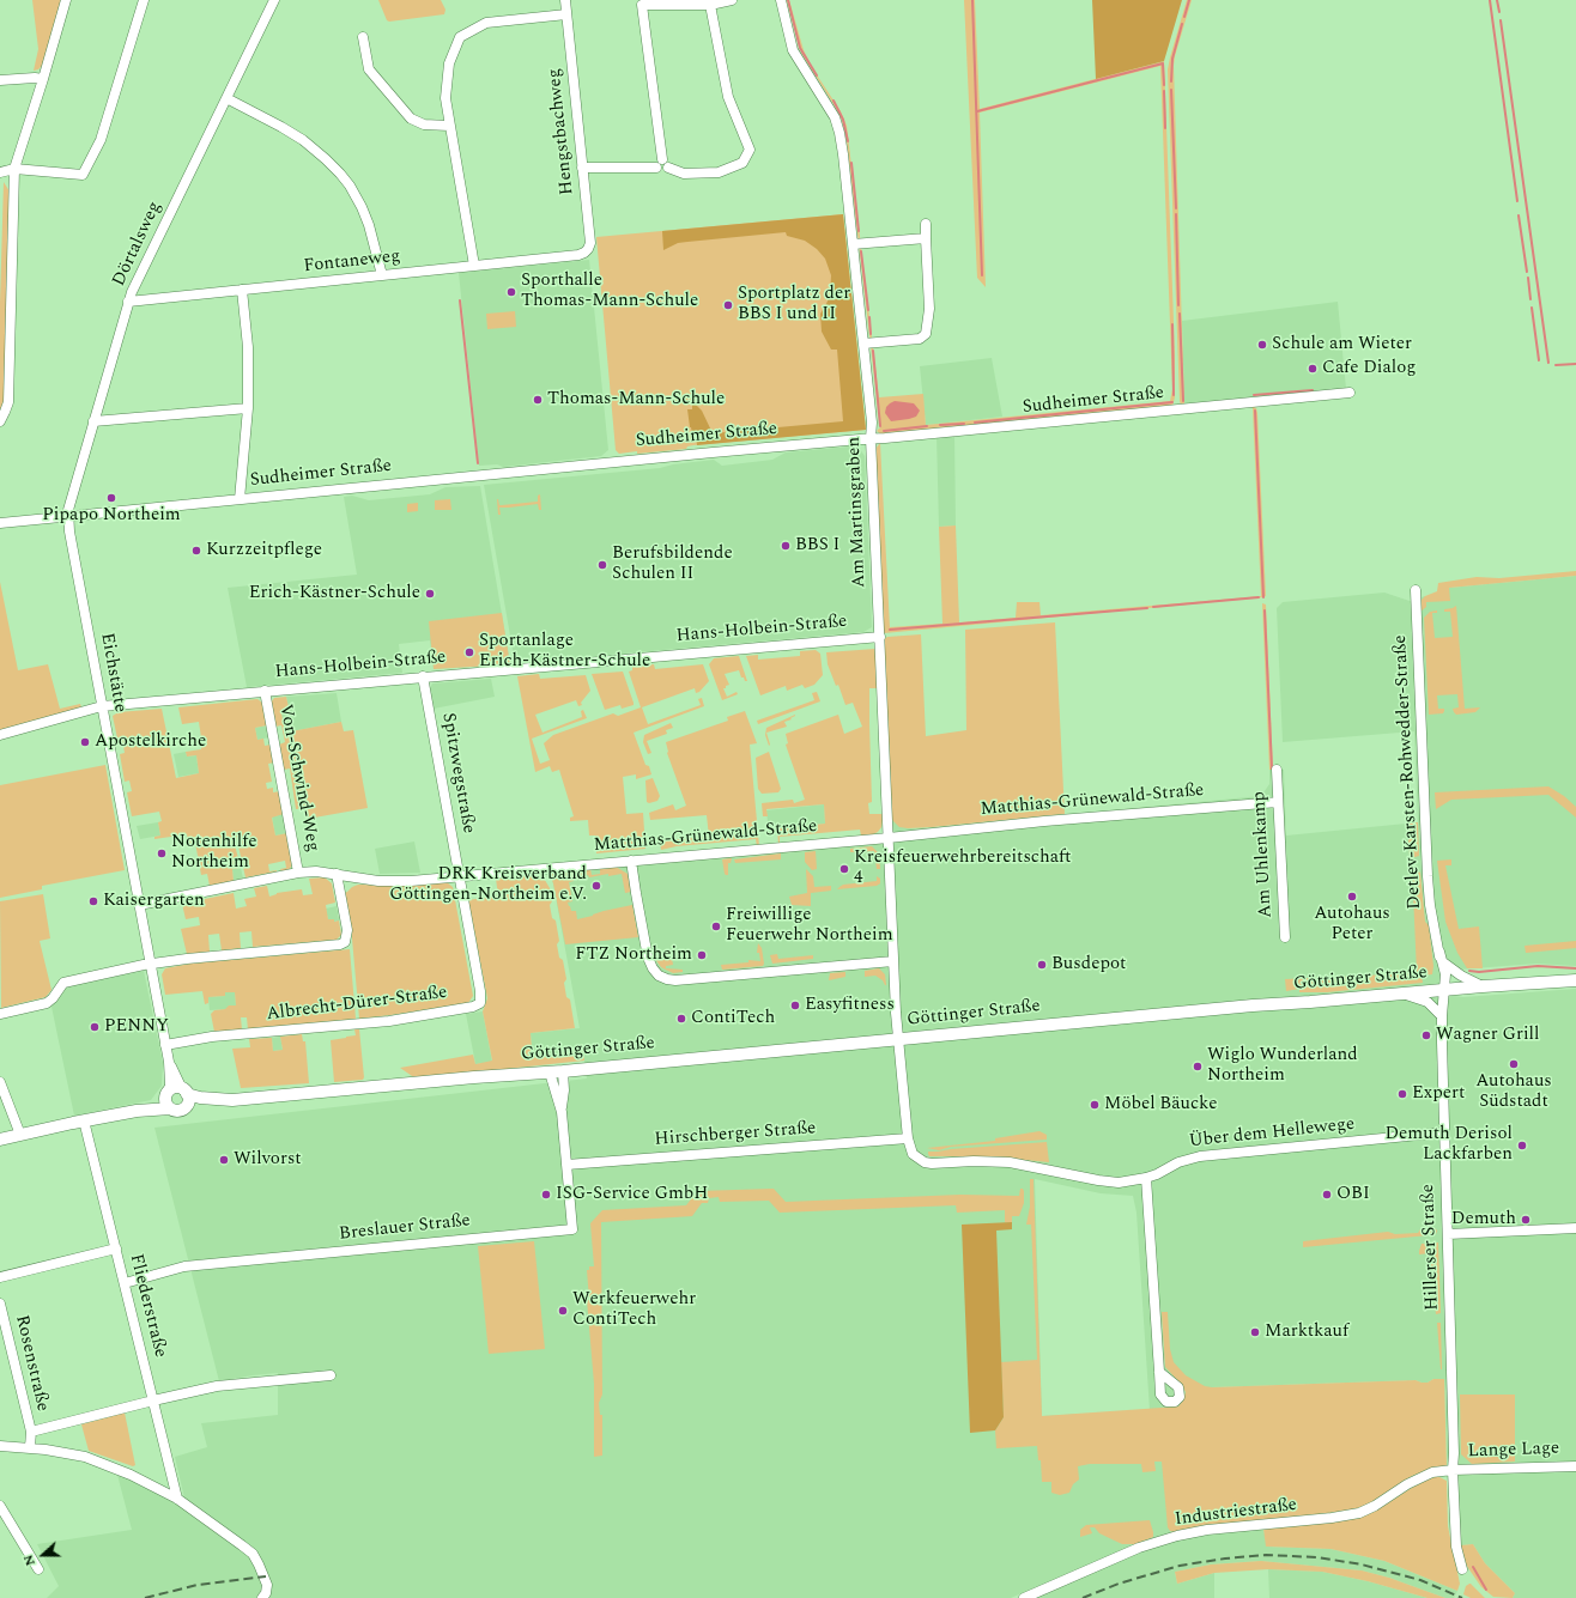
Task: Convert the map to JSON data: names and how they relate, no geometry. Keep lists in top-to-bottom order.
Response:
{
  "streets": {
    "main road": ["Göttinger Straße"],
    "street": [
      "Hengstbachweg",
      "Dörtalsweg",
      "Fontaneweg",
      "Sudheimer Straße",
      "Am Martinsgraben",
      "Hans-Holbein-Straße",
      "Eichstätte",
      "Detlev-Karsten-Rohwedder-Straße",
      "Spitzwegstraße",
      "Von-Schwind-Weg",
      "Matthias-Grünewald-Straße",
      "Am Uhlenkamp",
      "Albrecht-Dürer-Straße",
      "Über dem Hellewege",
      "Hirschberger Straße",
      "Breslauer Straße",
      "Hillerser Straße",
      "Fliederstraße",
      "Rosenstraße",
      "Lange Lage",
      "Industriestraße"
    ]
  },
  "crossings": [
    ["Hengstbachweg", "Fontaneweg"],
    ["Dörtalsweg", "Fontaneweg"],
    ["Dörtalsweg", "Sudheimer Straße"],
    ["Dörtalsweg", "Eichstätte"],
    ["Sudheimer Straße", "Am Martinsgraben"],
    ["Sudheimer Straße", "Eichstätte"],
    ["Am Martinsgraben", "Hans-Holbein-Straße"],
    ["Am Martinsgraben", "Matthias-Grünewald-Straße"],
    ["Am Martinsgraben", "Göttinger Straße"],
    ["Am Martinsgraben", "Über dem Hellewege"],
    ["Hans-Holbein-Straße", "Eichstätte"],
    ["Hans-Holbein-Straße", "Spitzwegstraße"],
    ["Hans-Holbein-Straße", "Von-Schwind-Weg"],
    ["Eichstätte", "Matthias-Grünewald-Straße"],
    ["Eichstätte", "Göttinger Straße"],
    ["Eichstätte", "Albrecht-Dürer-Straße"],
    ["Detlev-Karsten-Rohwedder-Straße", "Göttinger Straße"],
    ["Detlev-Karsten-Rohwedder-Straße", "Hillerser Straße"],
    ["Spitzwegstraße", "Matthias-Grünewald-Straße"],
    ["Spitzwegstraße", "Albrecht-Dürer-Straße"],
    ["Von-Schwind-Weg", "Matthias-Grünewald-Straße"],
    ["Matthias-Grünewald-Straße", "Am Uhlenkamp"],
    ["Matthias-Grünewald-Straße", "Albrecht-Dürer-Straße"],
    ["Göttinger Straße", "Über dem Hellewege"],
    ["Göttinger Straße", "Breslauer Straße"],
    ["Göttinger Straße", "Hillerser Straße"],
    ["Göttinger Straße", "Fliederstraße"],
    ["Über dem Hellewege", "Hirschberger Straße"],
    ["Über dem Hellewege", "Hillerser Straße"],
    ["Hirschberger Straße", "Breslauer Straße"],
    ["Breslauer Straße", "Fliederstraße"],
    ["Hillerser Straße", "Lange Lage"],
    ["Hillerser Straße", "Industriestraße"],
    ["Lange Lage", "Industriestraße"]
  ],
  "places": [
    "Sporthalle Thomas-Mann-Schule",
    "Sportplatz der BBS I und II",
    "Schule am Wieter",
    "Cafe Dialog",
    "Thomas-Mann-Schule",
    "Pipapo Northeim",
    "BBS I",
    "Kurzzeitpflege",
    "Berufsbildende Schulen II",
    "Erich-Kästner-Schule",
    "Sportanlage Erich-Kästner-Schule",
    "Apostelkirche",
    "Notenhilfe Northeim",
    "Kreisfeuerwehrbereitschaft 4",
    "DRK Kreisverband Göttingen-Northeim e.V.",
    "Autohaus Peter",
    "Kaisergarten",
    "Freiwillige Feuerwehr Northeim",
    "FTZ Northeim",
    "Busdepot",
    "Easyfitness",
    "ContiTech",
    "PENNY",
    "Wagner Grill",
    "Autohaus Südstadt",
    "Wiglo Wunderland Northeim",
    "Expert",
    "Möbel Bäucke",
    "Demuth Derisol Lackfarben",
    "Wilvorst",
    "ISG-Service GmbH",
    "OBI",
    "Demuth",
    "Werkfeuerwehr ContiTech",
    "Marktkauf"
  ],
  "north": "left"
}
